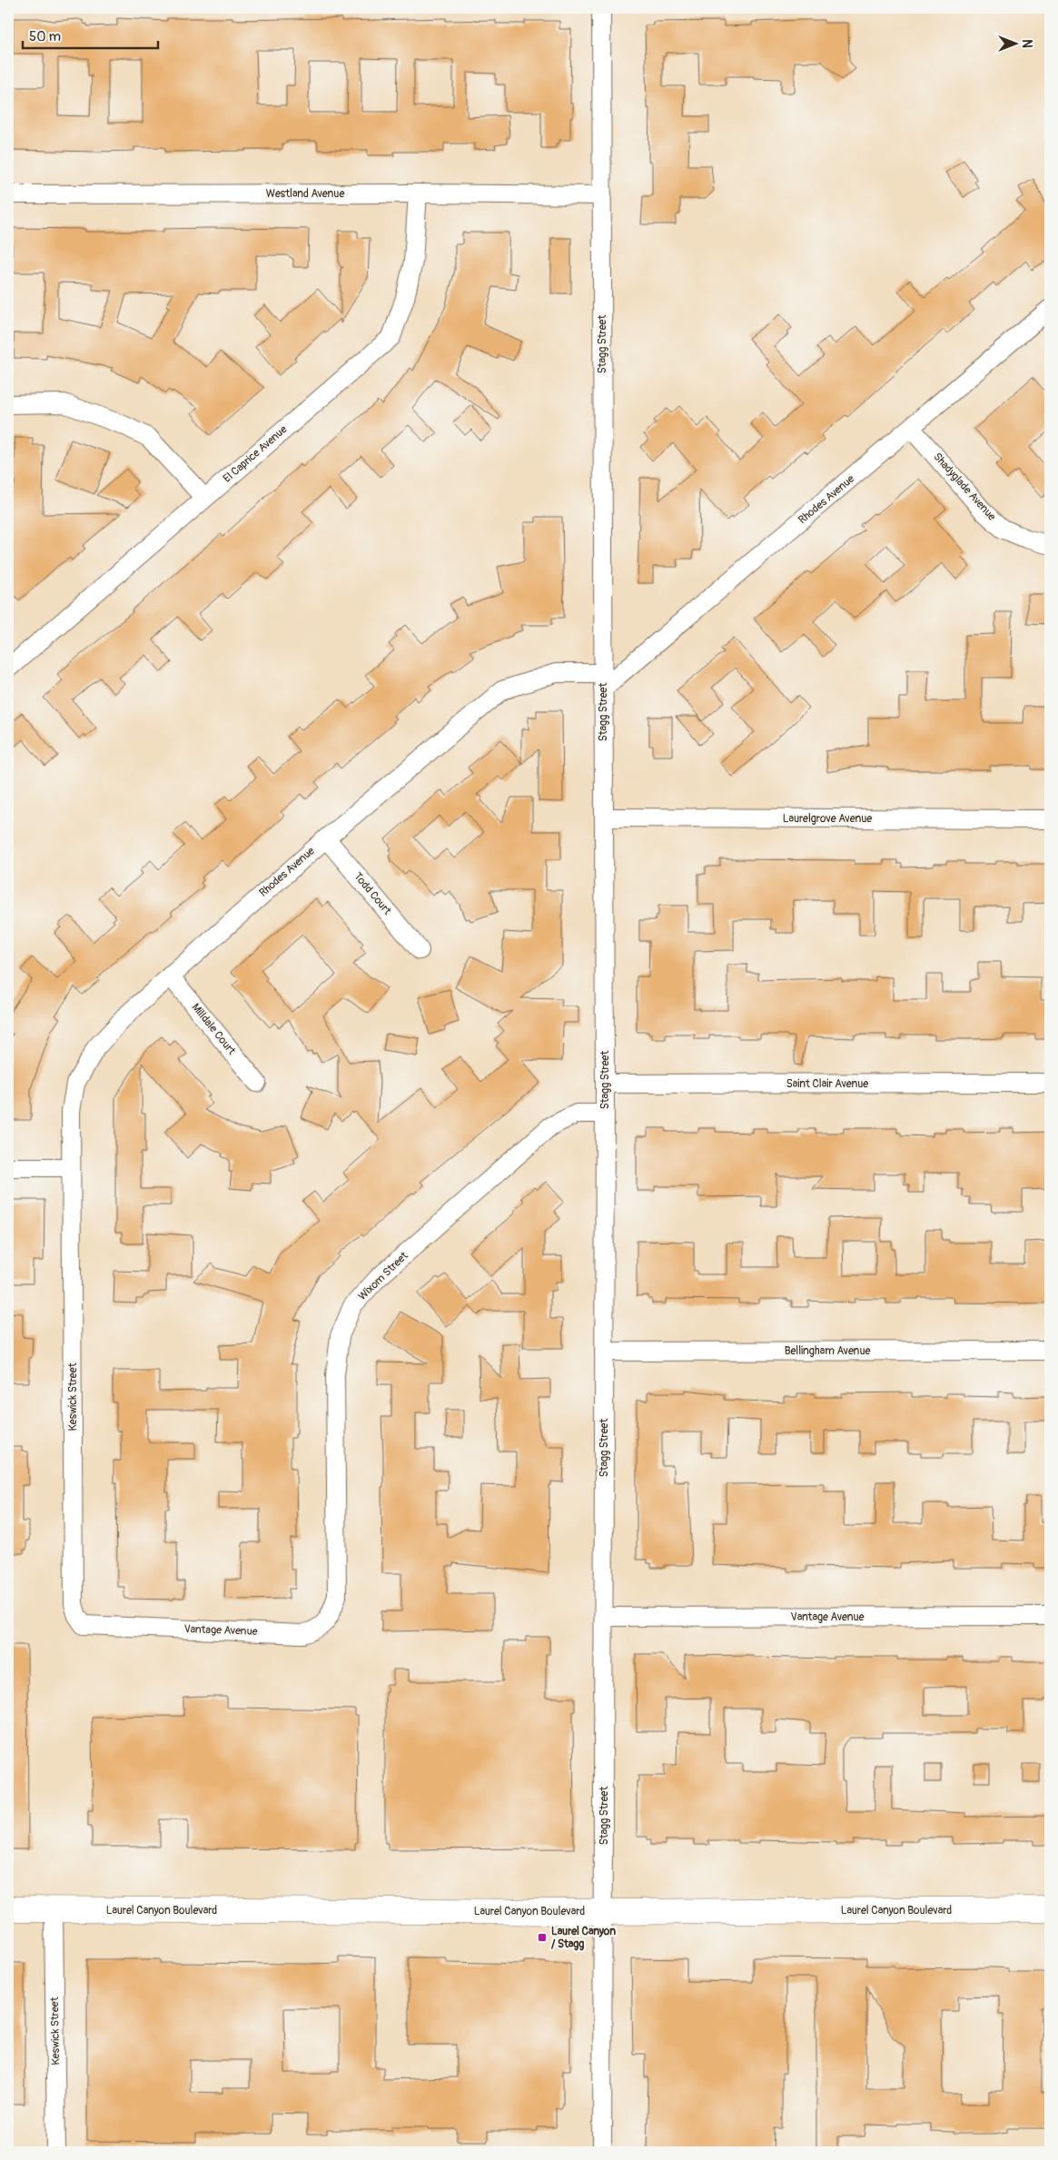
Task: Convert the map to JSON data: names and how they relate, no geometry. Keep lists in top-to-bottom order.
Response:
{
  "streets": {
    "main road": ["Laurel Canyon Boulevard"],
    "street": [
      "Westland Avenue",
      "Stagg Street",
      "El Caprice Avenue",
      "Shadyglade Avenue",
      "Rhodes Avenue",
      "Laurelgrove Avenue",
      "Todd Court",
      "Milldale Court",
      "Saint Clair Avenue",
      "Wixom Street",
      "Bellingham Avenue",
      "Keswick Street",
      "Vantage Avenue"
    ]
  },
  "crossings": [
    ["Westland Avenue", "Stagg Street"],
    ["Westland Avenue", "El Caprice Avenue"],
    ["Stagg Street", "Rhodes Avenue"],
    ["Stagg Street", "Laurelgrove Avenue"],
    ["Stagg Street", "Saint Clair Avenue"],
    ["Stagg Street", "Wixom Street"],
    ["Stagg Street", "Bellingham Avenue"],
    ["Stagg Street", "Vantage Avenue"],
    ["Stagg Street", "Laurel Canyon Boulevard"],
    ["Shadyglade Avenue", "Rhodes Avenue"],
    ["Rhodes Avenue", "Todd Court"],
    ["Rhodes Avenue", "Milldale Court"],
    ["Rhodes Avenue", "Keswick Street"],
    ["Wixom Street", "Vantage Avenue"],
    ["Keswick Street", "Vantage Avenue"],
    ["Keswick Street", "Laurel Canyon Boulevard"]
  ],
  "places": {
    "transit": ["Laurel Canyon / Stagg"]
  },
  "scale_bar": "50 m",
  "north": "right"
}
